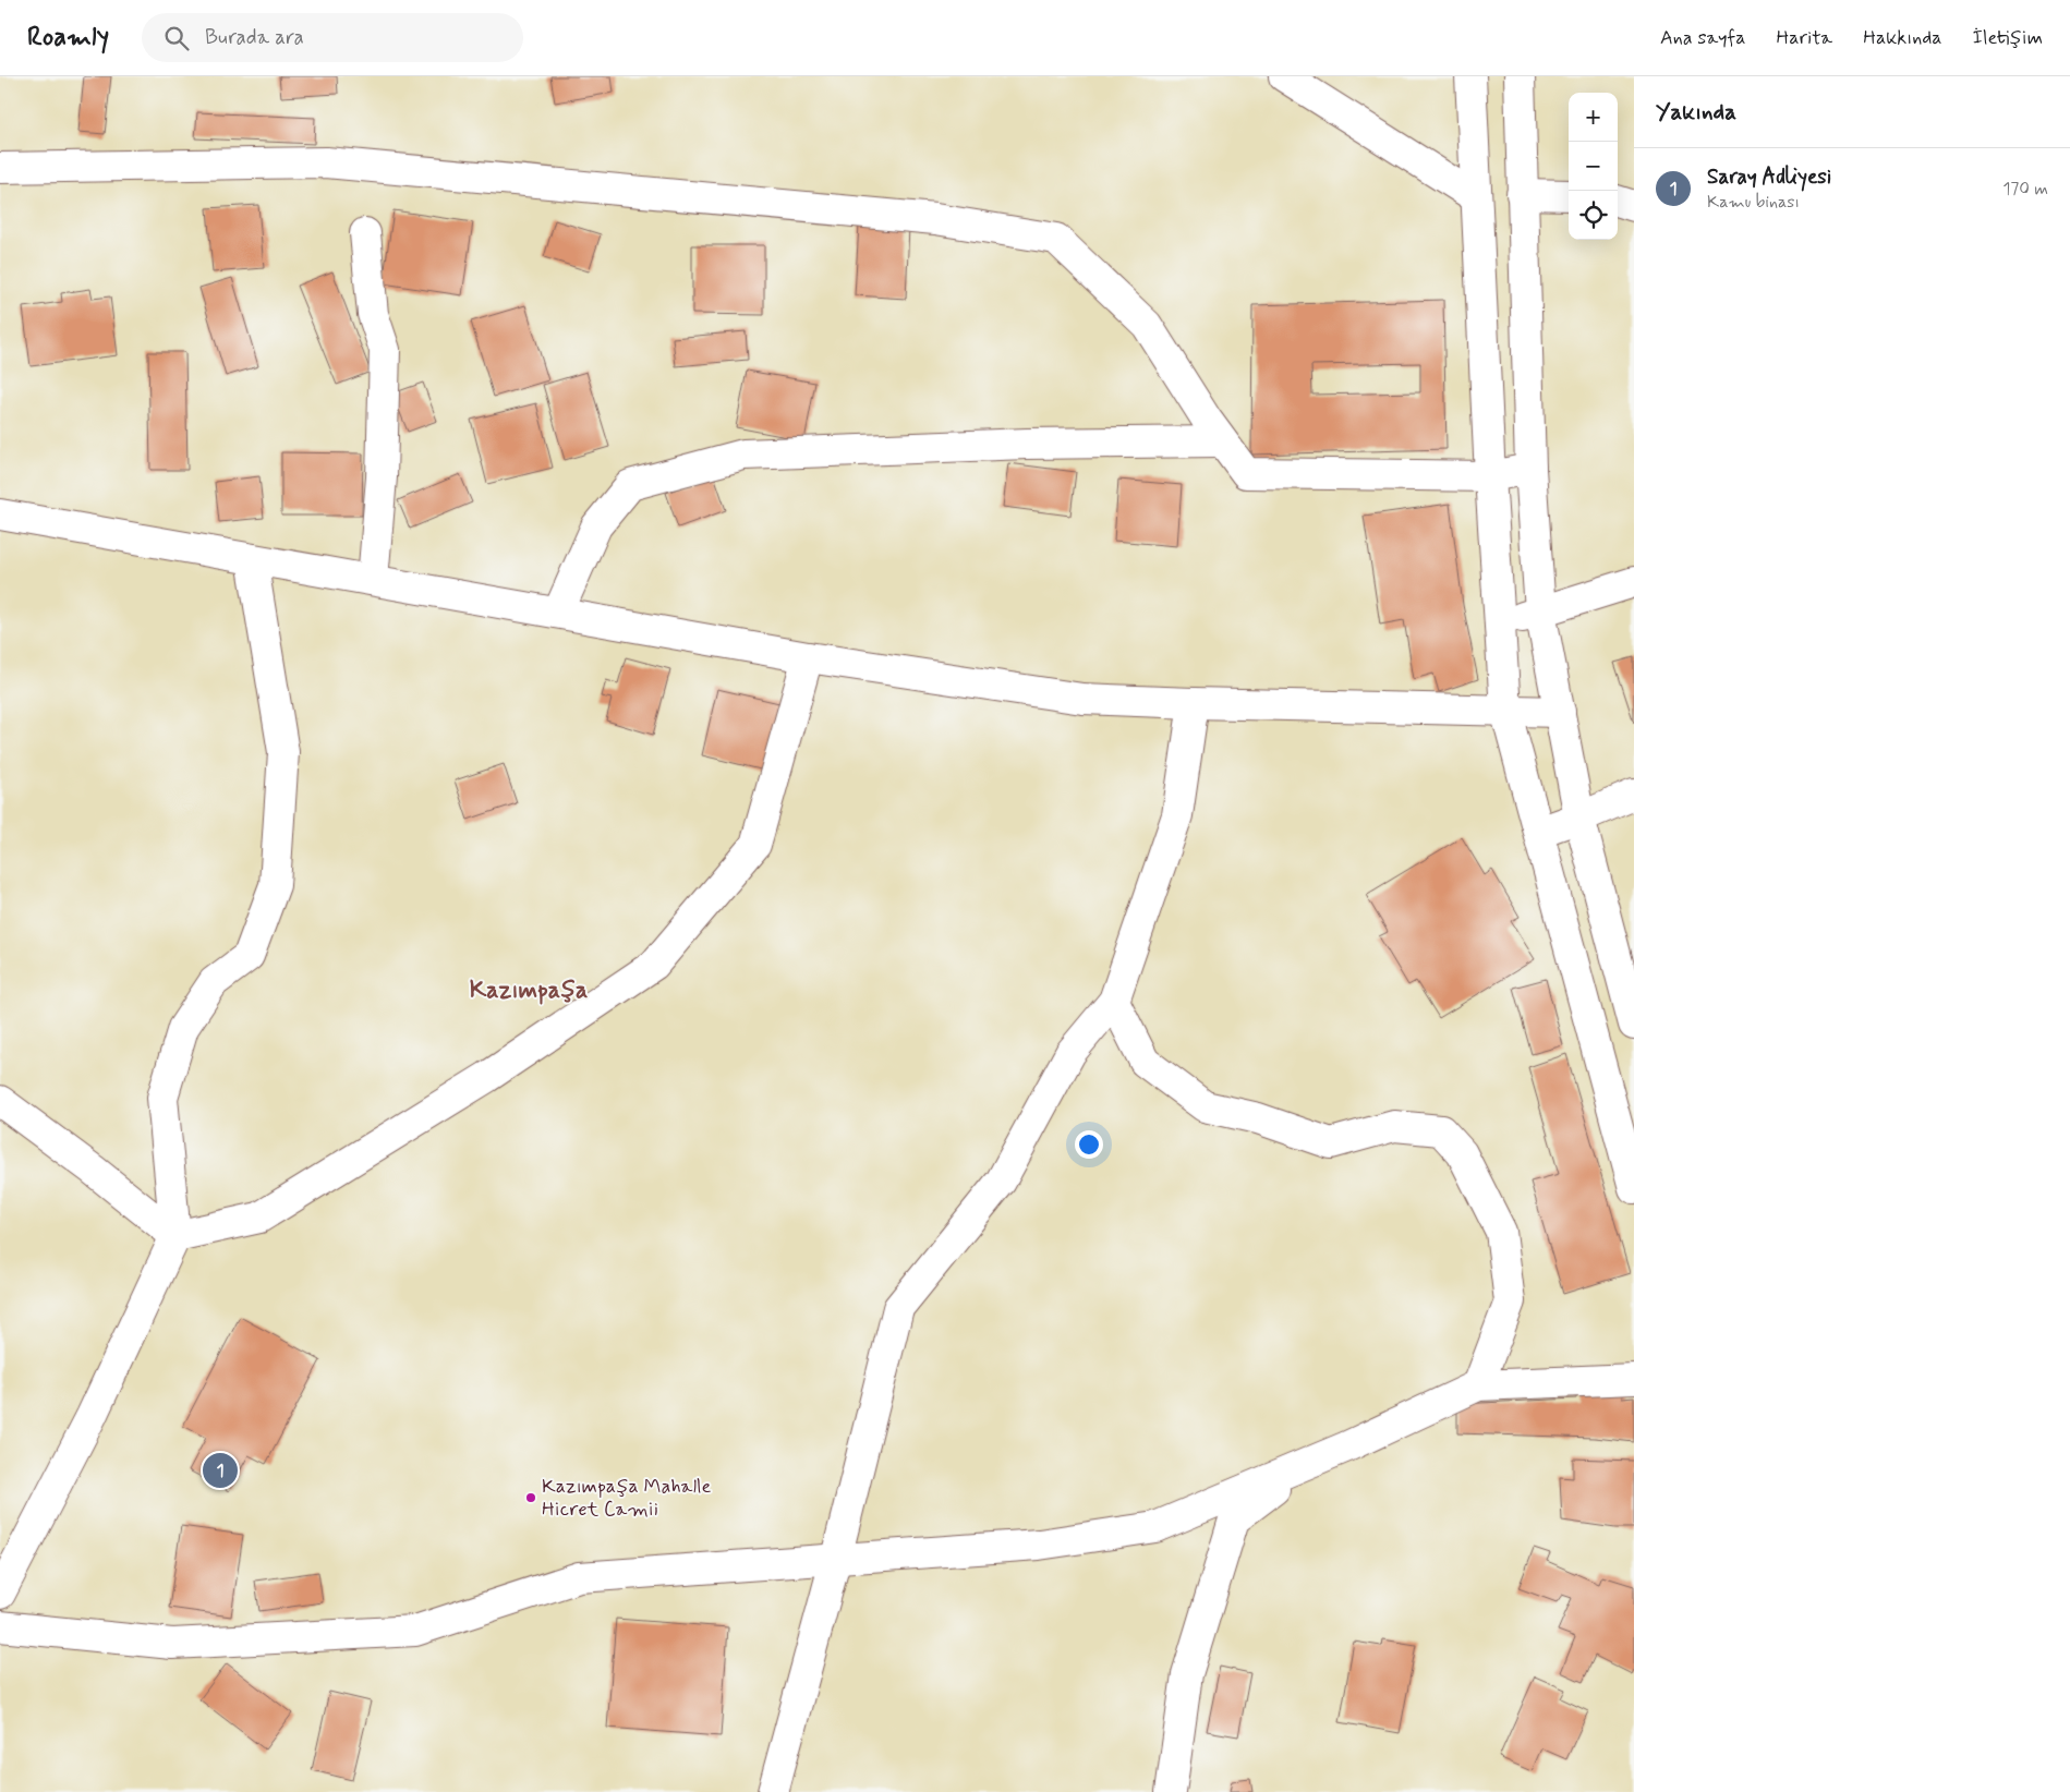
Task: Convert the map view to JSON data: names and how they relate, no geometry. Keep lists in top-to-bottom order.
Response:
{
  "districts": ["Kazımpaşa"],
  "places": ["Kazımpaşa Mahalle Hicret Camii"],
  "page": {
    "header": "Roamly",
    "search": "Burada ara",
    "nav": [
      "Ana sayfa",
      "Harita",
      "Hakkında",
      "İletişim"
    ],
    "heading": "Yakında",
    "map_buttons": ["+", "−"],
    "list": [
      {
        "mark": "1",
        "name": "Saray Adliyesi",
        "note": "Kamu binası",
        "value": "170 m"
      }
    ],
    "pins": "1"
  }
}
